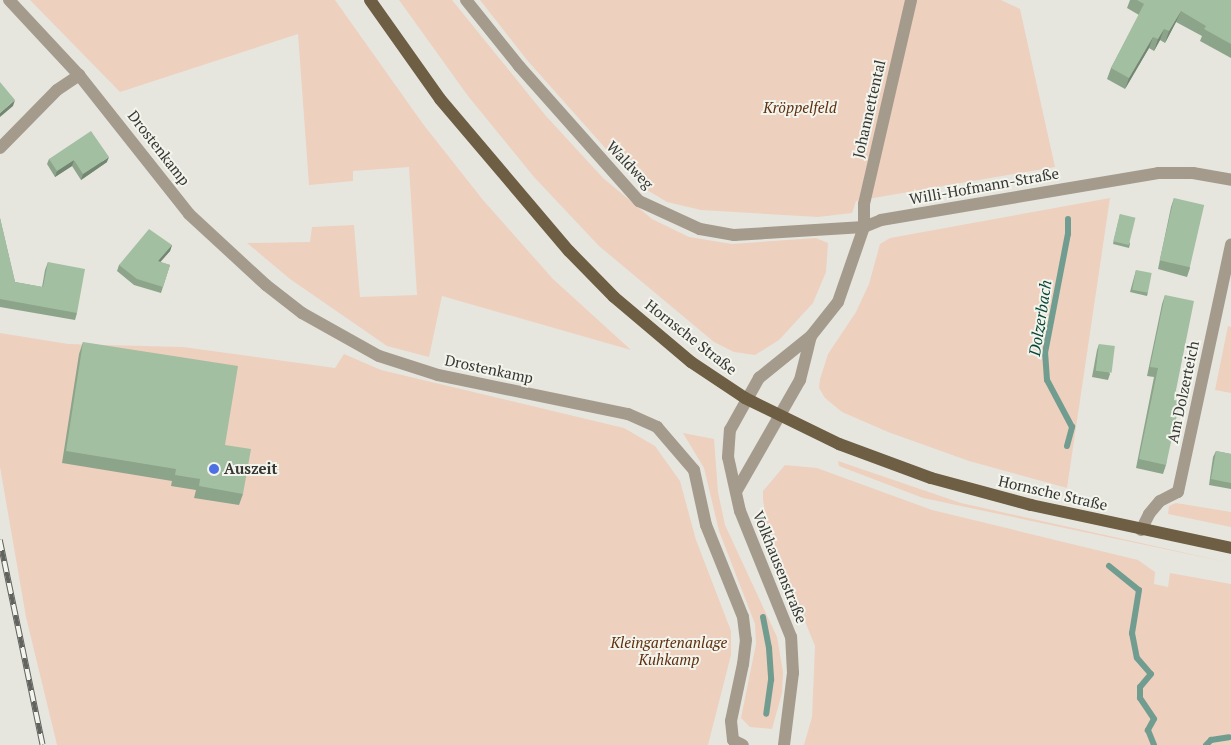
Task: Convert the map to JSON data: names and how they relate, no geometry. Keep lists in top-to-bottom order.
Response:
{
  "streets": {
    "main road": ["Hornsche Straße"],
    "street": [
      "Johannettental",
      "Drostenkamp",
      "Waldweg",
      "Willi-Hofmann-Straße",
      "Am Dolzerteich",
      "Volkhausenstraße"
    ]
  },
  "crossings": [
    ["Johannettental", "Waldweg"],
    ["Johannettental", "Willi-Hofmann-Straße"],
    ["Waldweg", "Willi-Hofmann-Straße"],
    ["Hornsche Straße", "Am Dolzerteich"],
    ["Hornsche Straße", "Volkhausenstraße"]
  ],
  "water": ["Dolzerbach"],
  "parks": ["Kröppelfeld", "Kleingartenanlage Kuhkamp"],
  "places": ["Auszeit"]
}
